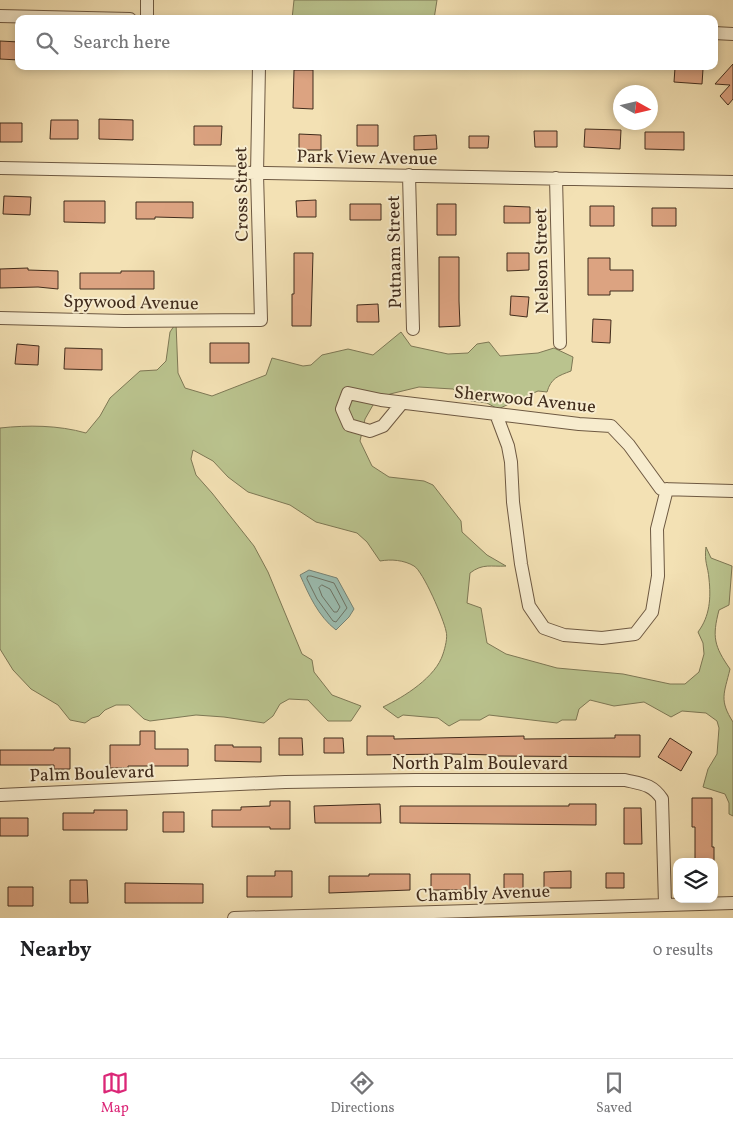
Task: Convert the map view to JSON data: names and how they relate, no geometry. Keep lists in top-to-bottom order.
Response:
{
  "streets": {
    "street": [
      "Park View Avenue",
      "Cross Street",
      "Putnam Street",
      "Nelson Street",
      "Spywood Avenue",
      "Sherwood Avenue",
      "North Palm Boulevard",
      "Palm Boulevard",
      "Chambly Avenue"
    ]
  },
  "crossings": [
    ["Park View Avenue", "Cross Street"],
    ["Park View Avenue", "Putnam Street"],
    ["Park View Avenue", "Nelson Street"],
    ["Cross Street", "Spywood Avenue"],
    ["North Palm Boulevard", "Palm Boulevard"],
    ["North Palm Boulevard", "Chambly Avenue"]
  ],
  "north": "right",
  "page": {
    "search": "Search here",
    "heading": ["Nearby", "0 results"],
    "nav": ["Map", "Directions", "Saved"]
  }
}
